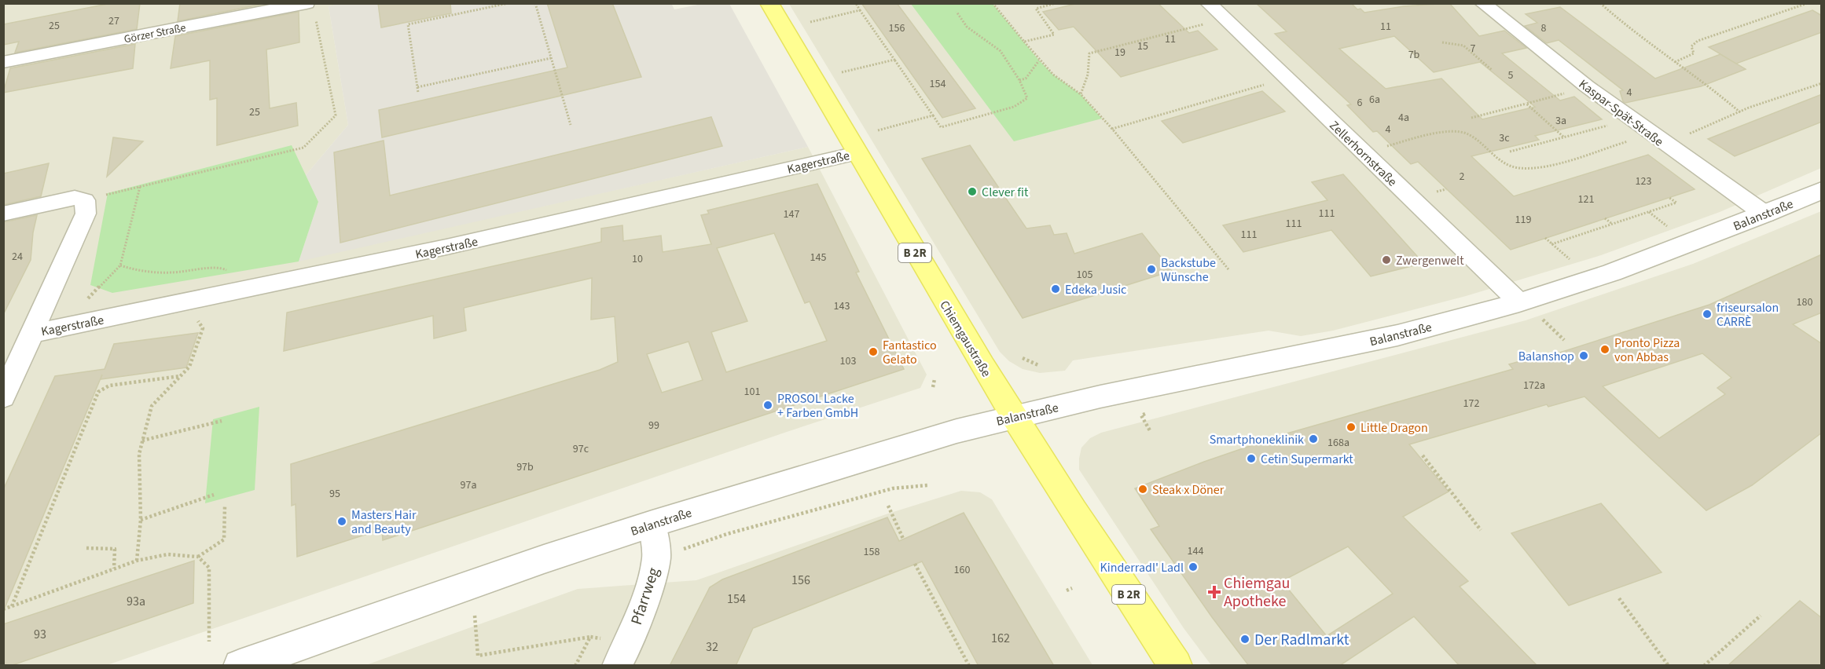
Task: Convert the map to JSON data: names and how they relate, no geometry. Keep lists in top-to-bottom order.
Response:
{
  "streets": {
    "main road": ["B 2R", "Chiemgaustraße"],
    "street": [
      "Görzer Straße",
      "Kaspar-Spät-Straße",
      "Zellerhornstraße",
      "Kagerstraße",
      "Balanstraße",
      "Pfarrweg"
    ]
  },
  "crossings": [
    ["Kaspar-Spät-Straße", "Balanstraße"],
    ["Zellerhornstraße", "Balanstraße"],
    ["Kagerstraße", "Chiemgaustraße"],
    ["Balanstraße", "Chiemgaustraße"],
    ["Balanstraße", "Pfarrweg"]
  ],
  "places": {
    "other": [
      "Clever fit",
      "Zwergenwelt",
      "Backstube Wünsche",
      "Edeka Jusic",
      "friseursalon CARRÈ",
      "Pronto Pizza von Abbas",
      "Fantastico Gelato",
      "Balanshop",
      "PROSOL Lacke + Farben GmbH",
      "Little Dragon",
      "Smartphoneklinik",
      "Cetin Supermarkt",
      "Steak x Döner",
      "Masters Hair and Beauty",
      "Kinderradl' Ladl",
      "Der Radlmarkt"
    ],
    "health": ["Chiemgau Apotheke"]
  },
  "house_numbers": [
    "27",
    "25",
    "11",
    "156",
    "8",
    "11",
    "15",
    "7",
    "19",
    "7b",
    "5",
    "154",
    "4",
    "6a",
    "6",
    "25",
    "4a",
    "3a",
    "4",
    "3c",
    "2",
    "123",
    "121",
    "111",
    "147",
    "119",
    "111",
    "111",
    "24",
    "145",
    "10",
    "105",
    "180",
    "143",
    "103",
    "172a",
    "101",
    "172",
    "99",
    "168a",
    "97c",
    "97b",
    "97a",
    "95",
    "144",
    "158",
    "160",
    "156",
    "154",
    "93a",
    "93",
    "162",
    "32"
  ]
}
